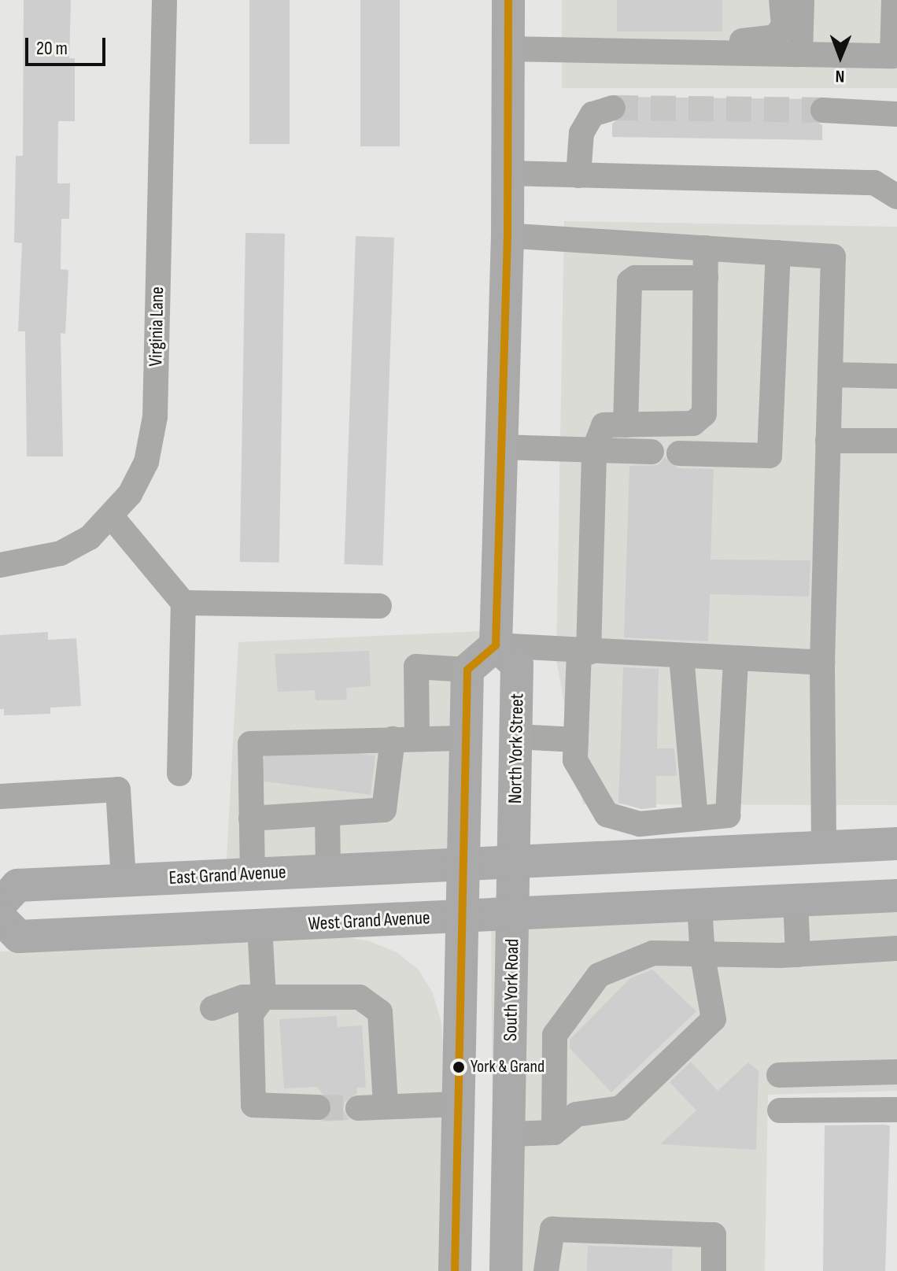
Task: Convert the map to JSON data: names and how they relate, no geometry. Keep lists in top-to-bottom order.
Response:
{
  "streets": {
    "main road": [
      "North York Street",
      "East Grand Avenue",
      "West Grand Avenue",
      "South York Road"
    ],
    "street": ["Virginia Lane"]
  },
  "crossings": [
    ["North York Street", "South York Road"],
    ["West Grand Avenue", "South York Road"]
  ],
  "places": ["York & Grand"],
  "scale_bar": "20 m",
  "north": "bottom"
}
